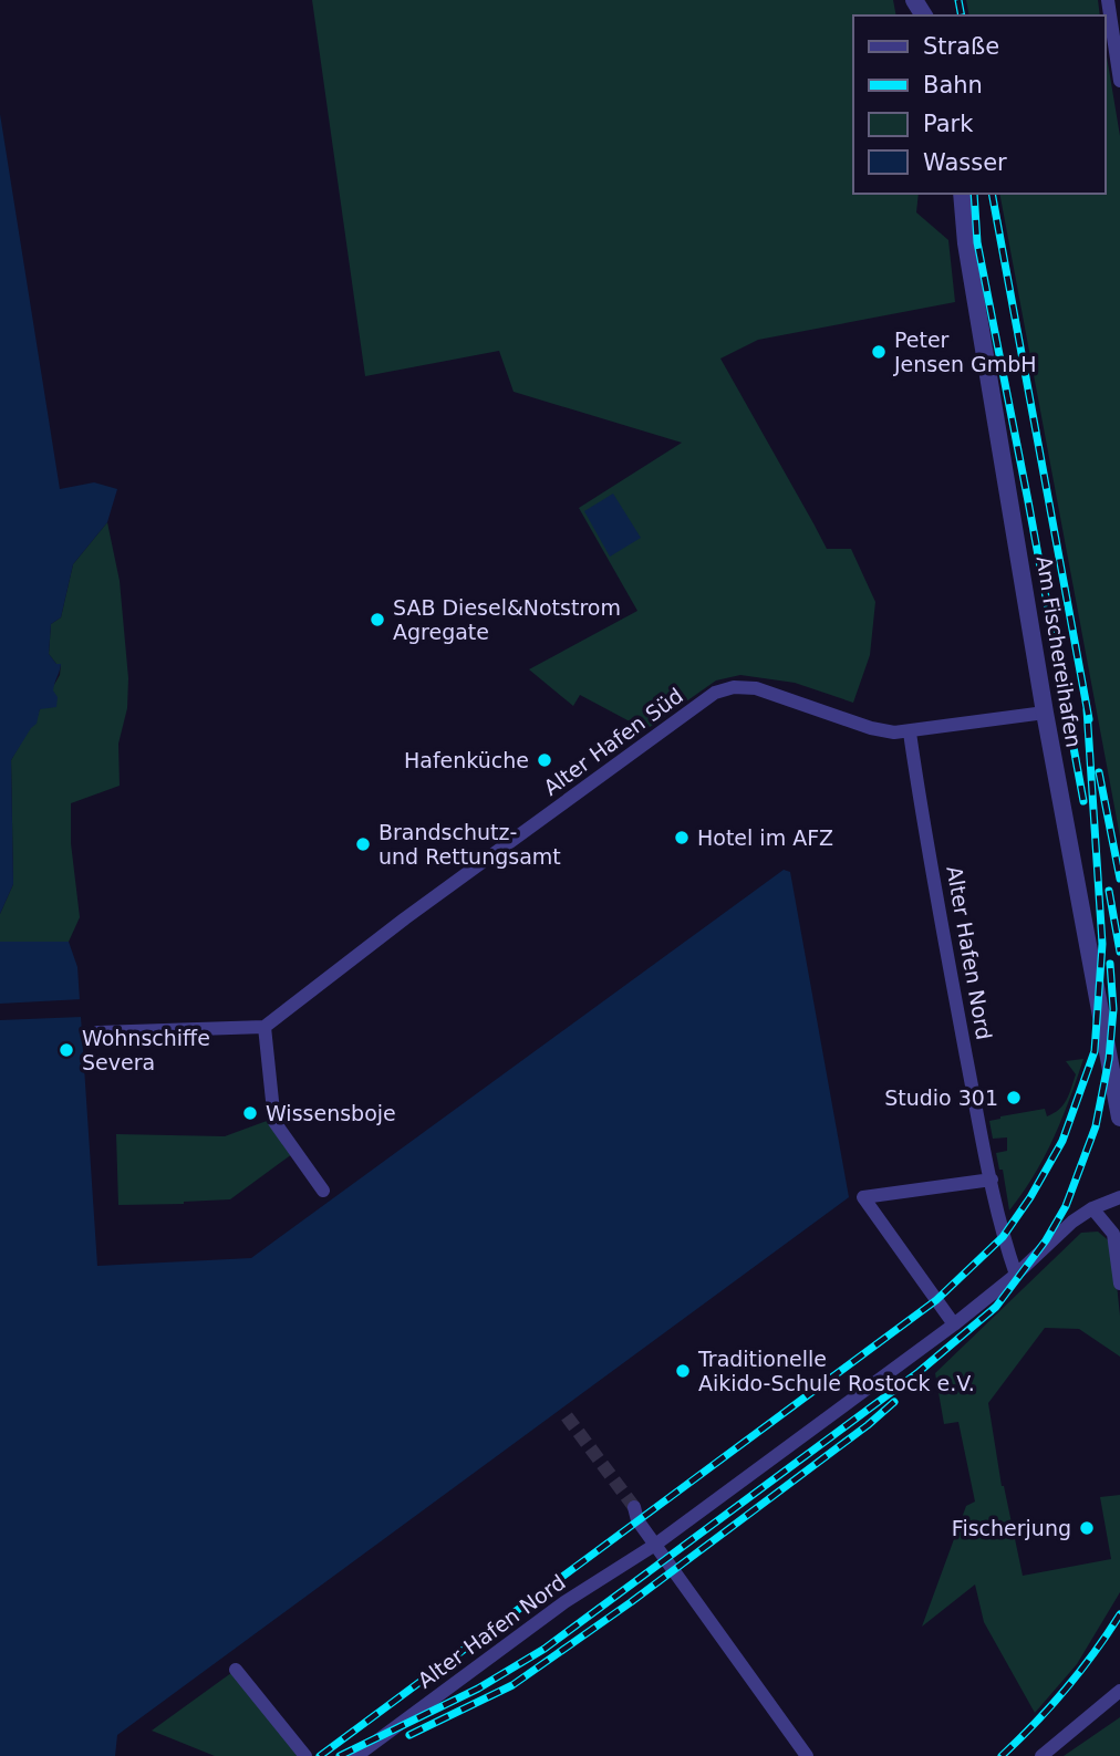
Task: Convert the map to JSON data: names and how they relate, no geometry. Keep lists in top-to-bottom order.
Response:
{
  "streets": {
    "street": ["Am Fischereihafen", "Alter Hafen Süd", "Alter Hafen Nord"]
  },
  "crossings": [
    ["Am Fischereihafen", "Alter Hafen Süd"],
    ["Alter Hafen Süd", "Alter Hafen Nord"]
  ],
  "places": [
    "Peter Jensen GmbH",
    "SAB Diesel&Notstrom Agregate",
    "Hafenküche",
    "Hotel im AFZ",
    "Brandschutz- und Rettungsamt",
    "Wohnschiffe Severa",
    "Studio 301",
    "Wissensboje",
    "Traditionelle Aikido-Schule Rostock e.V.",
    "Fischerjung"
  ],
  "legend": [
    "Straße",
    "Bahn",
    "Park",
    "Wasser"
  ]
}
